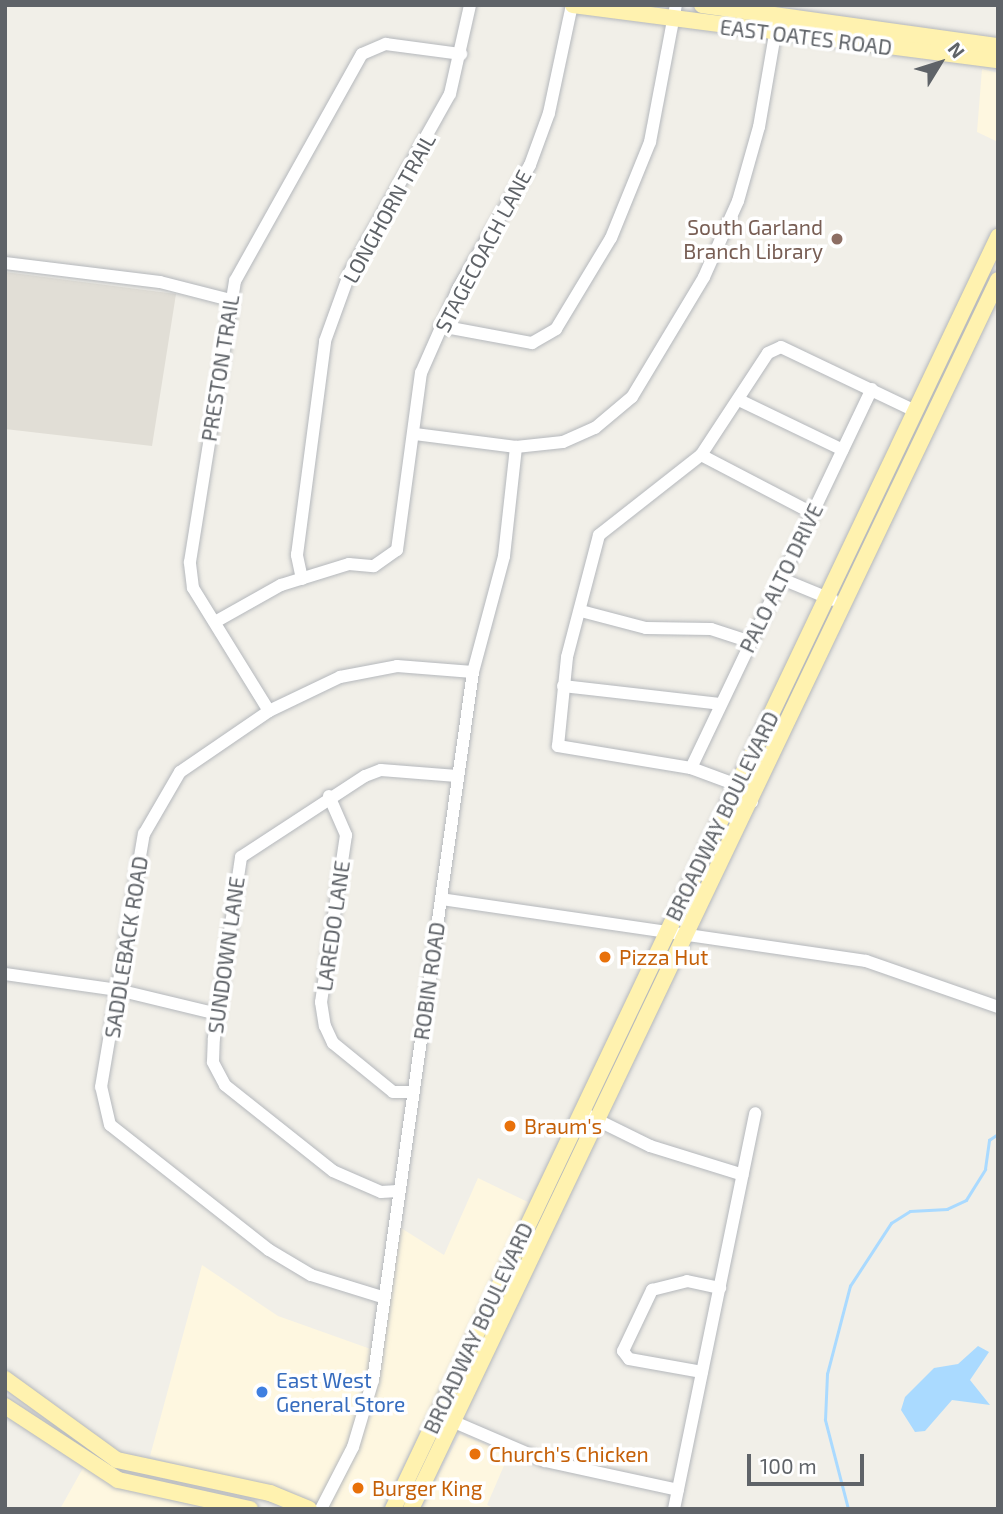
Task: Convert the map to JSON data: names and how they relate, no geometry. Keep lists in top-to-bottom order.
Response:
{
  "streets": {
    "main road": ["EAST OATES ROAD", "BROADWAY BOULEVARD"],
    "street": [
      "LONGHORN TRAIL",
      "STAGECOACH LANE",
      "PRESTON TRAIL",
      "PALO ALTO DRIVE",
      "LAREDO LANE",
      "SADDLEBACK ROAD",
      "SUNDOWN LANE",
      "ROBIN ROAD"
    ]
  },
  "crossings": [
    ["EAST OATES ROAD", "STAGECOACH LANE"],
    ["LONGHORN TRAIL", "STAGECOACH LANE"],
    ["LONGHORN TRAIL", "PRESTON TRAIL"],
    ["STAGECOACH LANE", "PRESTON TRAIL"],
    ["PRESTON TRAIL", "SADDLEBACK ROAD"],
    ["LAREDO LANE", "SUNDOWN LANE"],
    ["LAREDO LANE", "ROBIN ROAD"],
    ["SADDLEBACK ROAD", "ROBIN ROAD"],
    ["SUNDOWN LANE", "ROBIN ROAD"]
  ],
  "places": [
    "South Garland Branch Library",
    "Pizza Hut",
    "Braum's",
    "East West General Store",
    "Church's Chicken",
    "Burger King"
  ],
  "scale_bar": "100 m",
  "north": "top right"
}
